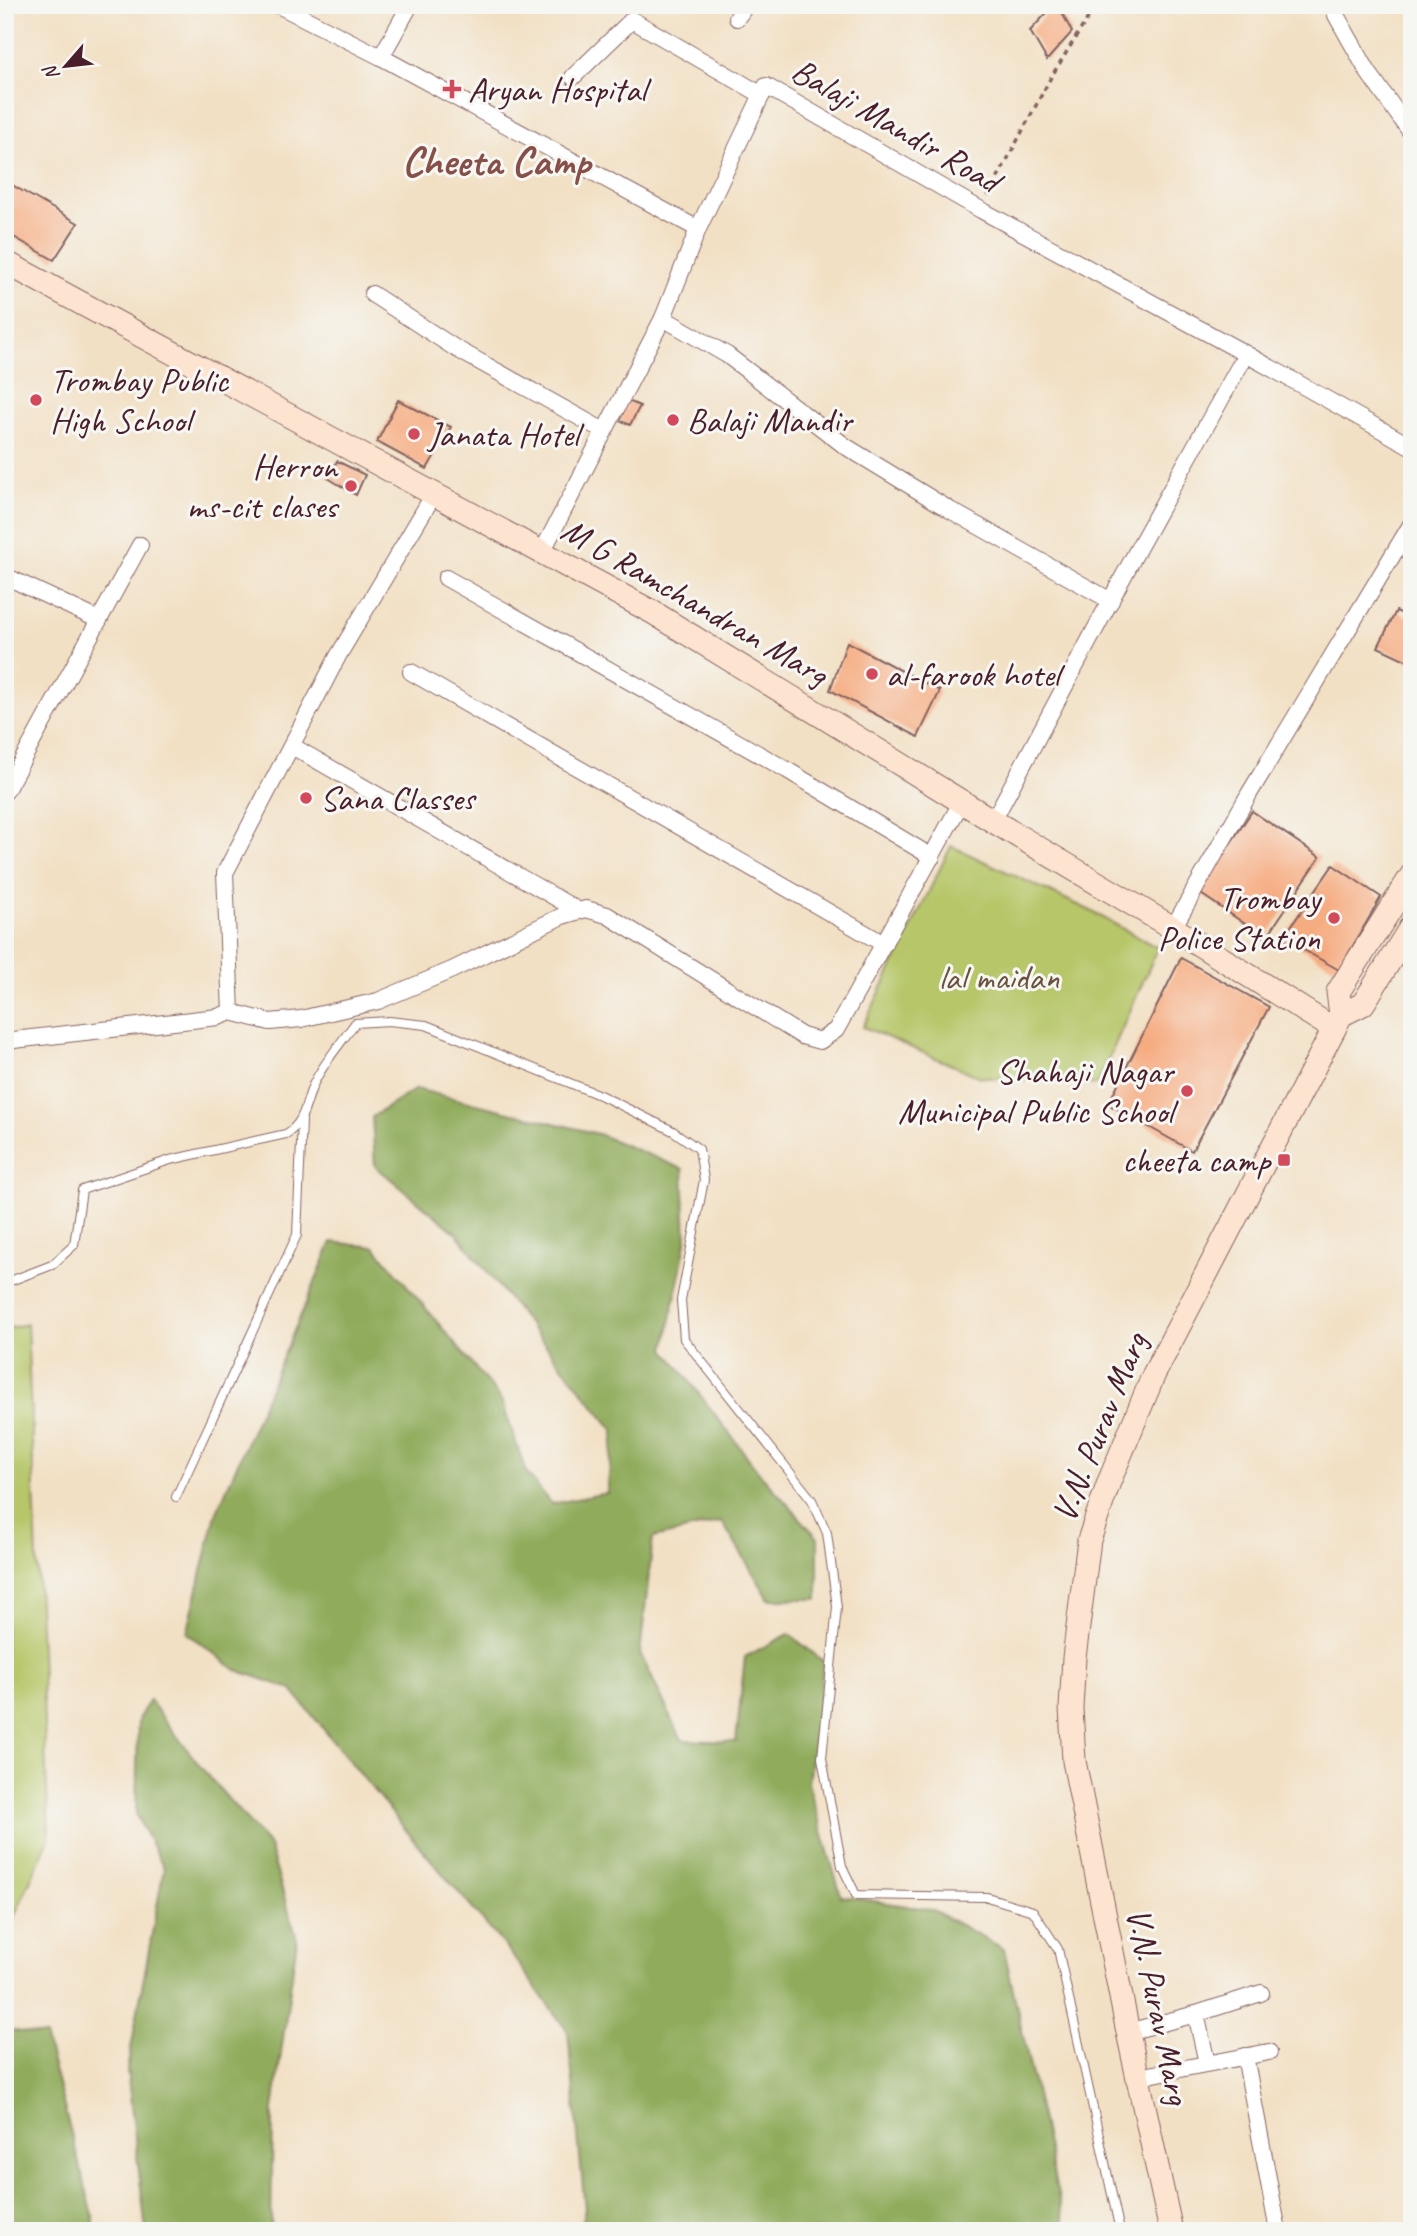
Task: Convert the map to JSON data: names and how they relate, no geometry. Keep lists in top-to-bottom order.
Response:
{
  "streets": {
    "street": ["Balaji Mandir Road", "M G Ramchandran Marg", "V.N. Purav Marg"]
  },
  "crossings": [
    ["Balaji Mandir Road", "M G Ramchandran Marg"],
    ["M G Ramchandran Marg", "V.N. Purav Marg"]
  ],
  "districts": ["Cheeta Camp"],
  "parks": ["lal maidan"],
  "places": {
    "health": ["Aryan Hospital"],
    "other": [
      "Trombay Public High School",
      "Balaji Mandir",
      "Janata Hotel",
      "Herron ms-cit clases",
      "al-farook hotel",
      "Sana Classes",
      "Trombay Police Station",
      "Shahaji Nagar Municipal Public School"
    ],
    "transit": ["cheeta camp"]
  },
  "north": "bottom left"
}
